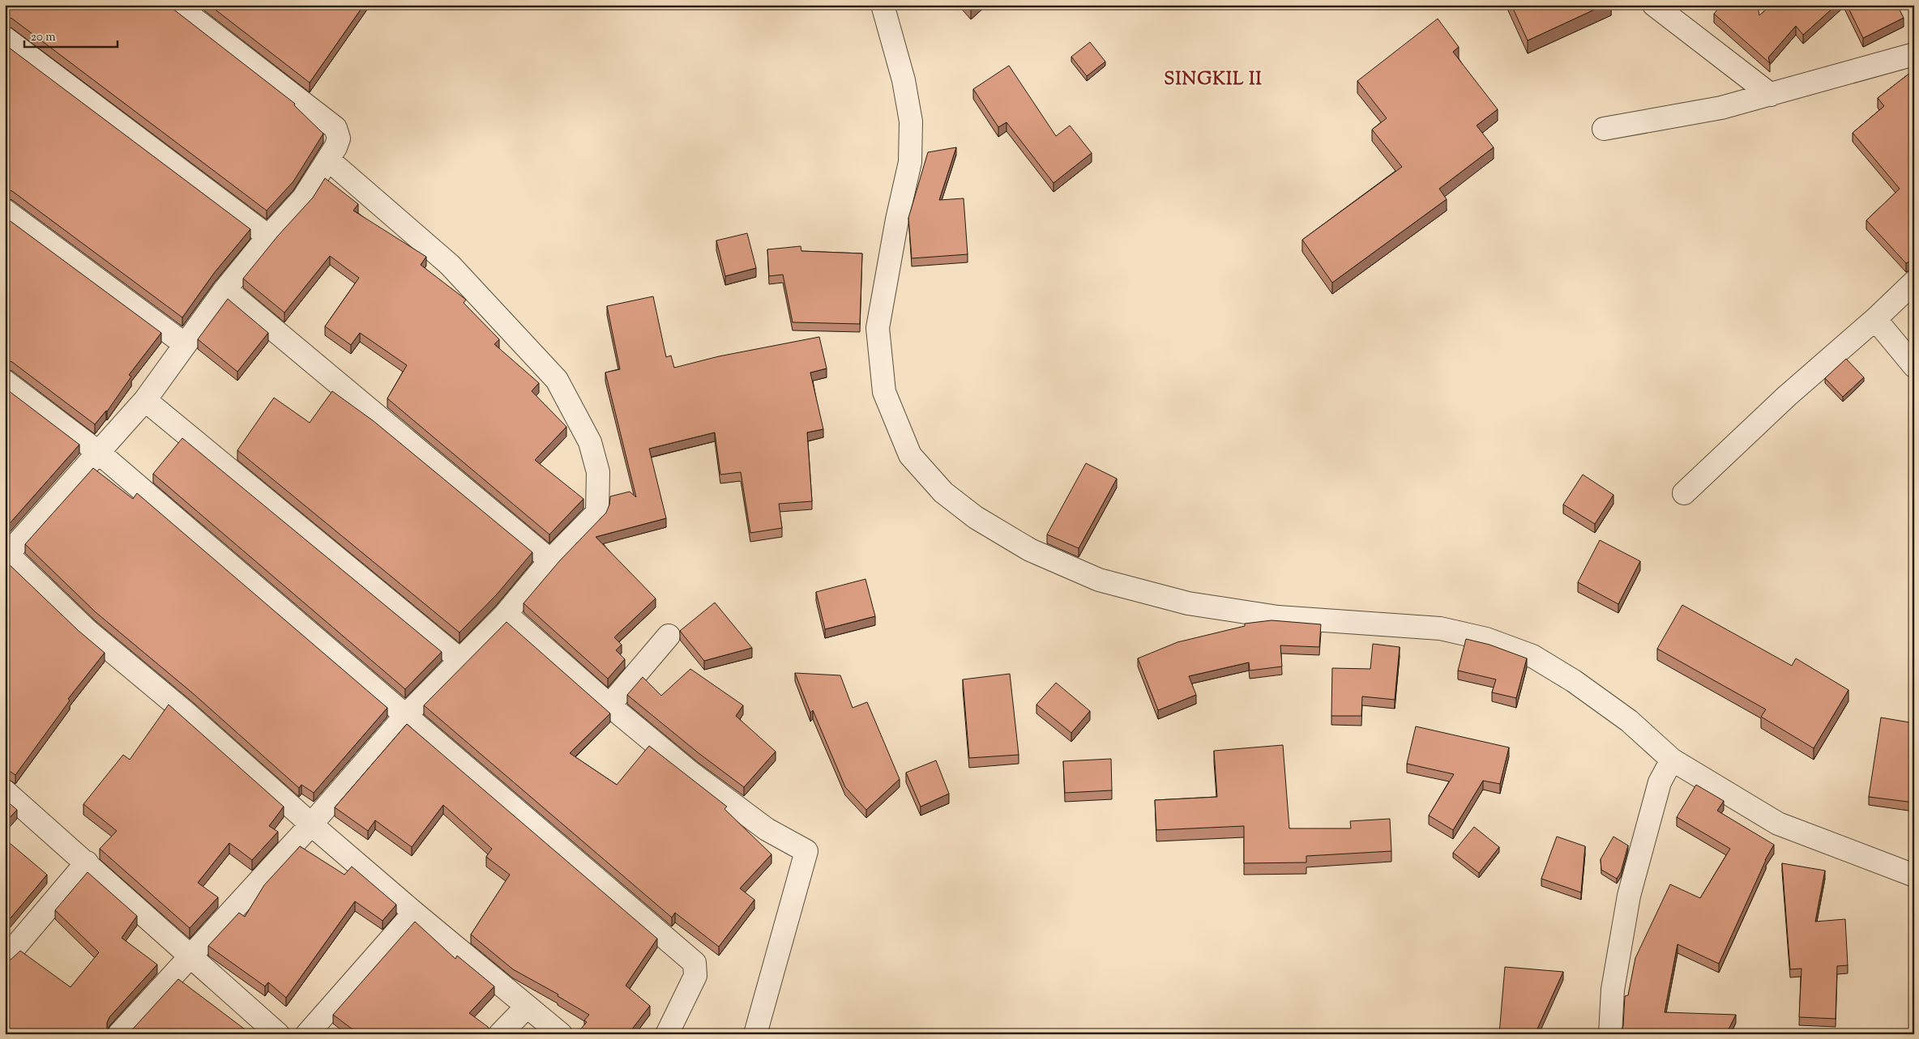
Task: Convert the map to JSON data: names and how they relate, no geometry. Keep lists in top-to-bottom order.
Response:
{
  "districts": ["SINGKIL II"],
  "scale_bar": "20 m"
}
